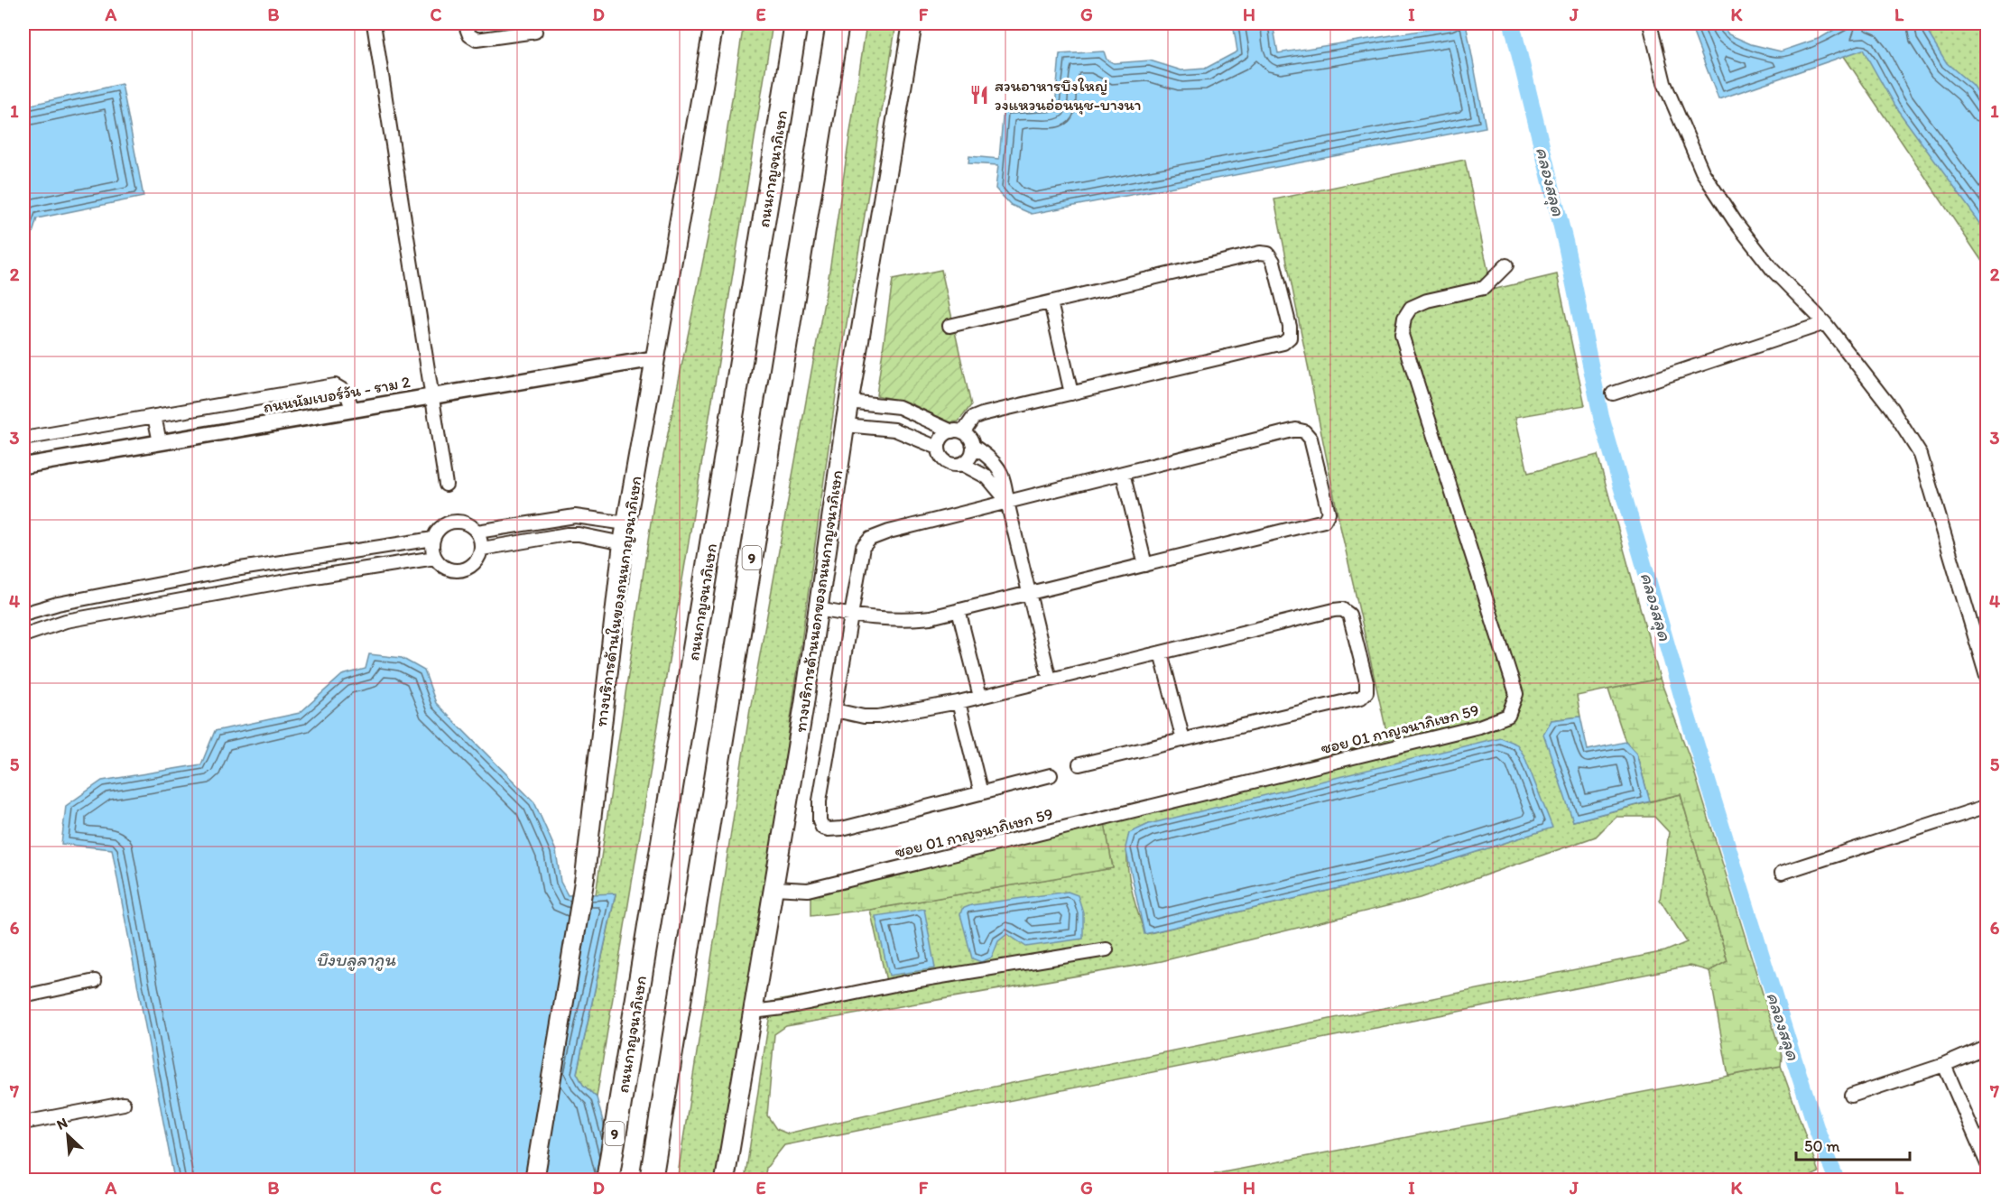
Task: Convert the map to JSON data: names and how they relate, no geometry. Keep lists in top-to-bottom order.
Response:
{
  "streets": {
    "highway": ["ถนนกาญจนาภิเษก", "9"],
    "main road": ["ทางบริการด้านในของถนนกาญจนาภิเษก", "ทางบริการด้านนอกของถนนกาญจนาภิเษก"],
    "street": ["ถนนนัมเบอร์วัน - ราม 2", "ซอย 01 กาญจนาภิเษก 59"]
  },
  "crossings": [
    ["ถนนนัมเบอร์วัน - ราม 2", "ทางบริการด้านในของถนนกาญจนาภิเษก"],
    ["ทางบริการด้านนอกของถนนกาญจนาภิเษก", "ซอย 01 กาญจนาภิเษก 59"]
  ],
  "water": ["คลองสลุด", "บึงบลูลากูน"],
  "places": {
    "restaurant": ["สวนอาหารบึงใหญ่ วงแหวนอ่อนนุช-บางนา"]
  },
  "scale_bar": "50 m",
  "north": "top left",
  "grid": {
    "columns": [
      "A",
      "B",
      "C",
      "D",
      "E",
      "F",
      "G",
      "H",
      "I",
      "J",
      "K",
      "L"
    ],
    "rows": [
      "1",
      "2",
      "3",
      "4",
      "5",
      "6",
      "7"
    ]
  }
}
